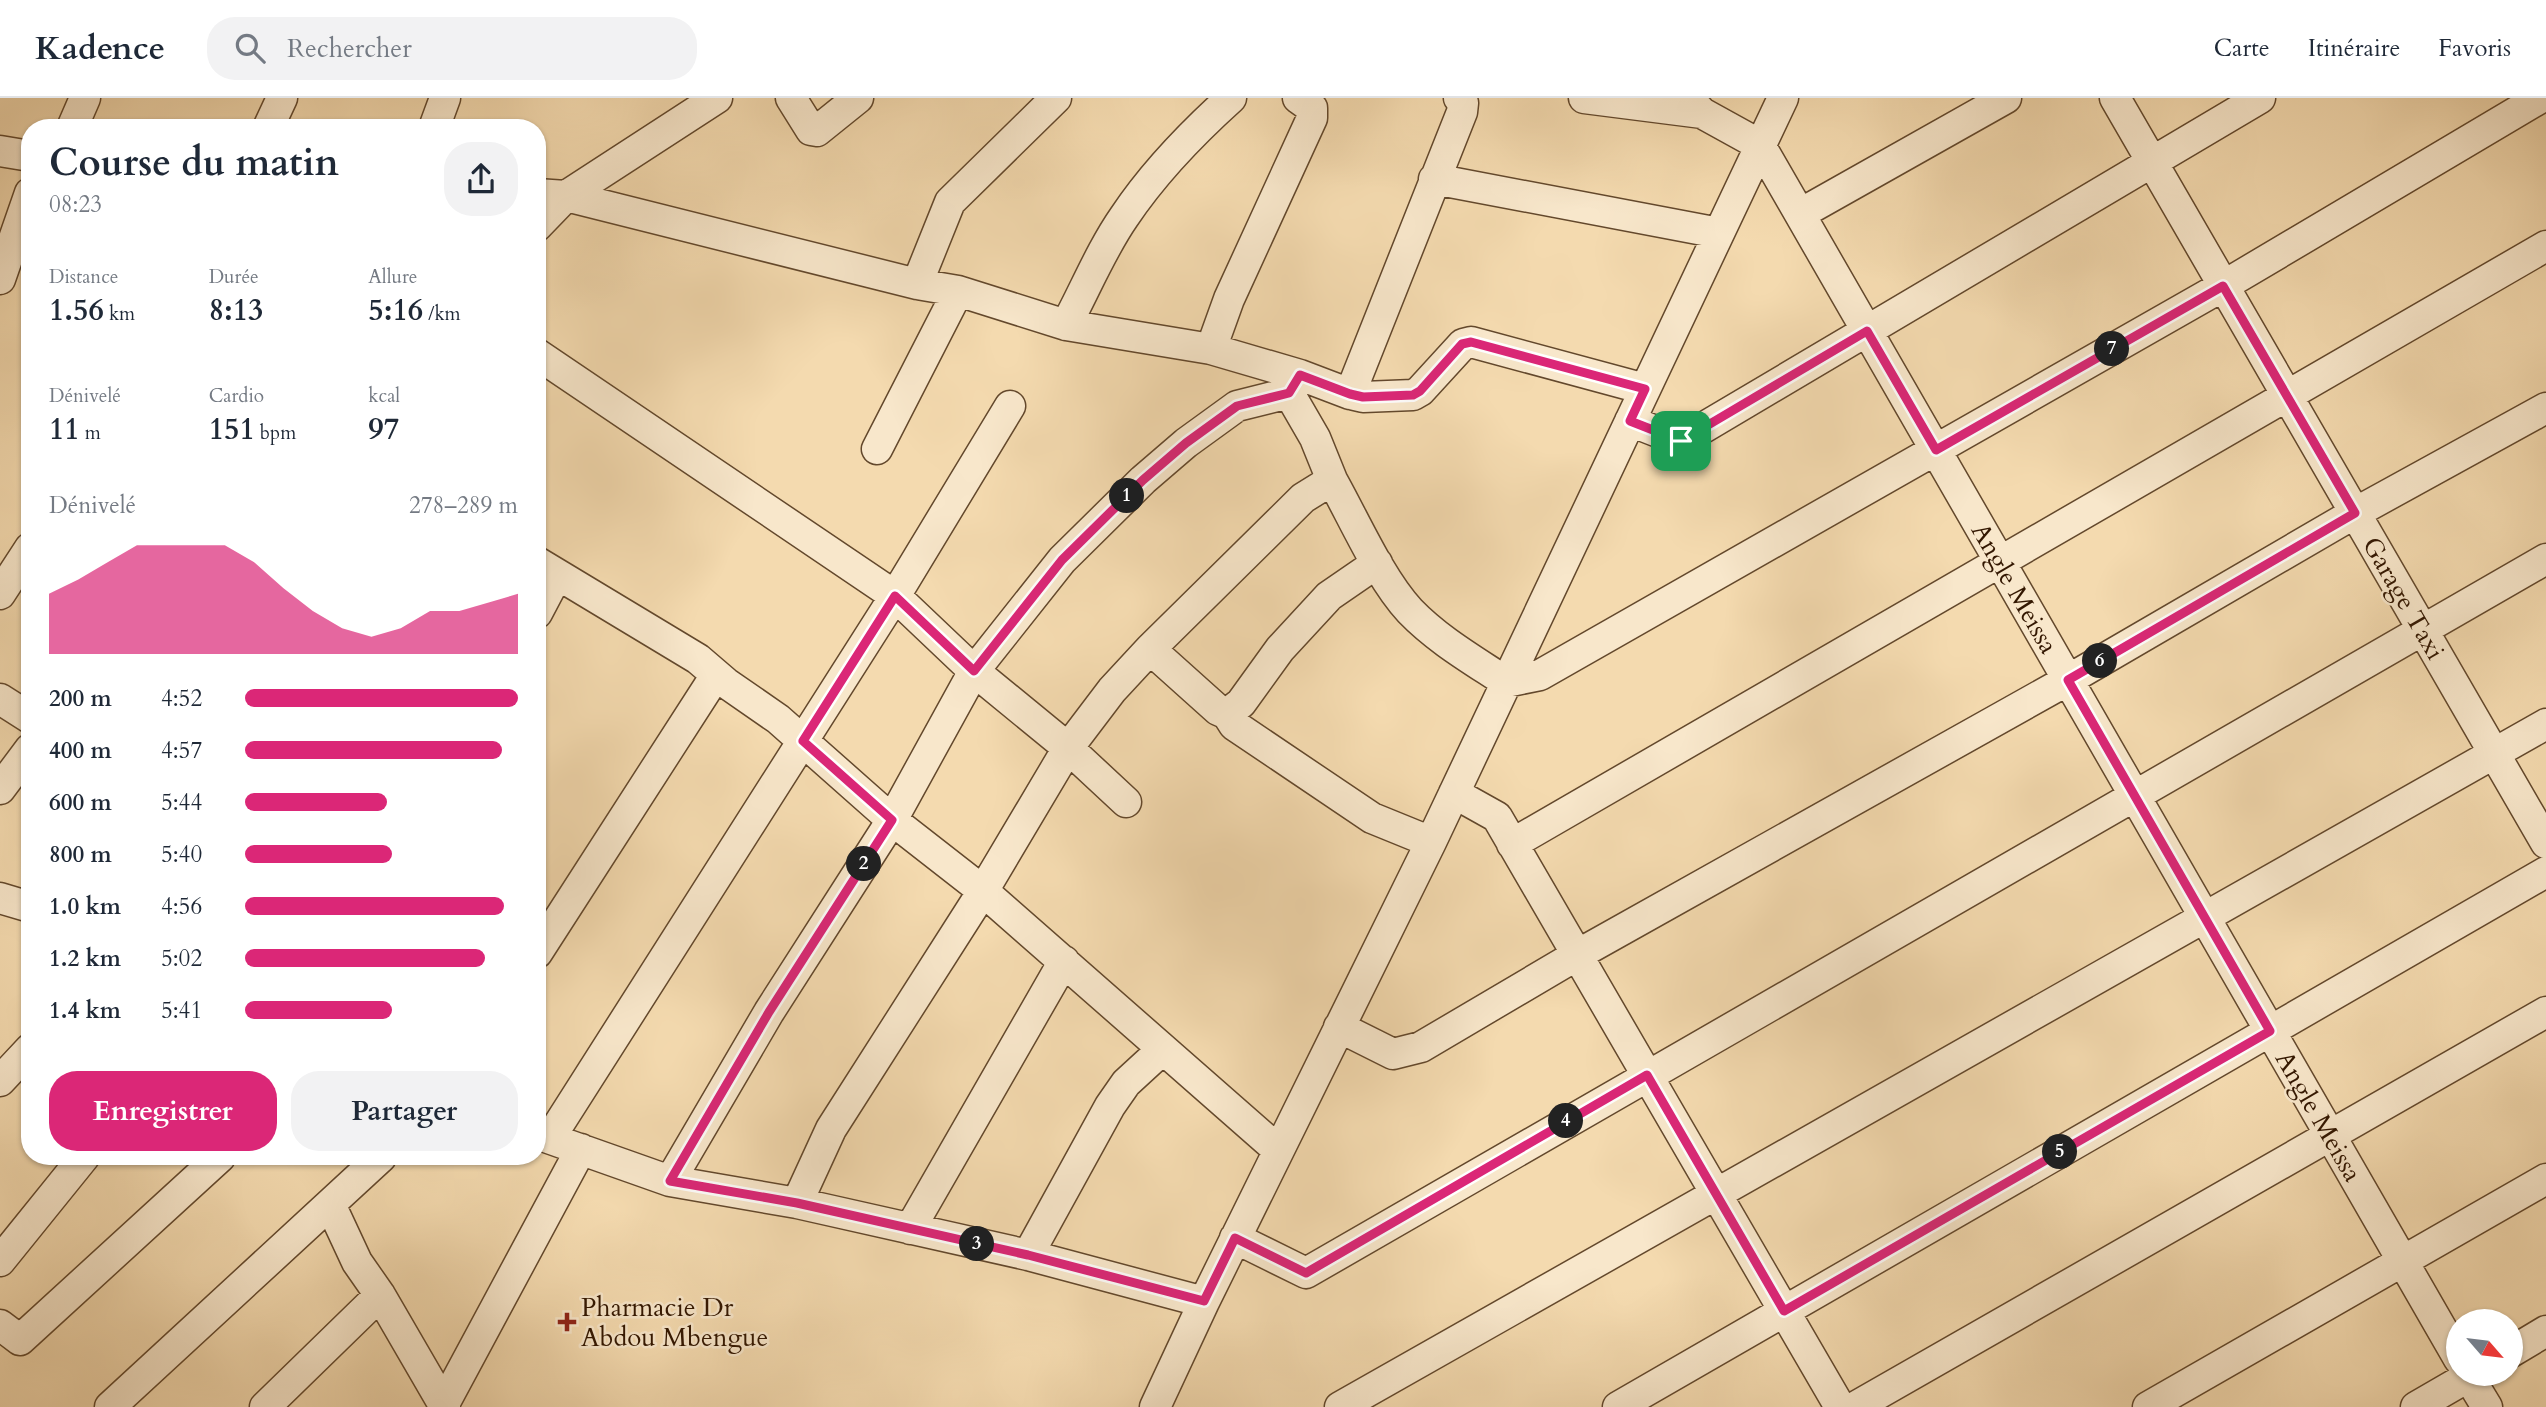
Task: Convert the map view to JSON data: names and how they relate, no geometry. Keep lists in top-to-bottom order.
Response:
{
  "streets": {
    "street": ["Angle Meissa", "Garage Taxi"]
  },
  "places": {
    "health": ["Pharmacie Dr Abdou Mbengue"]
  },
  "north": "bottom right",
  "page": {
    "header": "Kadence",
    "search": "Rechercher",
    "nav": ["Carte", "Itinéraire", "Favoris"],
    "heading": ["Course du matin", "08:23"],
    "stats": [
      ["Distance", "1.56 km"],
      ["Durée", "8:13"],
      ["Allure", "5:16 /km"],
      ["Dénivelé", "11 m"],
      ["Cardio", "151 bpm"],
      ["kcal", "97"]
    ],
    "pins": [
      "7",
      "1",
      "6",
      "2",
      "4",
      "5",
      "3"
    ],
    "chart": ["Dénivelé", "278–289 m"],
    "list": [
      {
        "name": "200 m",
        "note": "4:52"
      },
      {
        "name": "400 m",
        "note": "4:57"
      },
      {
        "name": "600 m",
        "note": "5:44"
      },
      {
        "name": "800 m",
        "note": "5:40"
      },
      {
        "name": "1.0 km",
        "note": "4:56"
      },
      {
        "name": "1.2 km",
        "note": "5:02"
      },
      {
        "name": "1.4 km",
        "note": "5:41"
      }
    ],
    "buttons": ["Enregistrer", "Partager"]
  }
}
